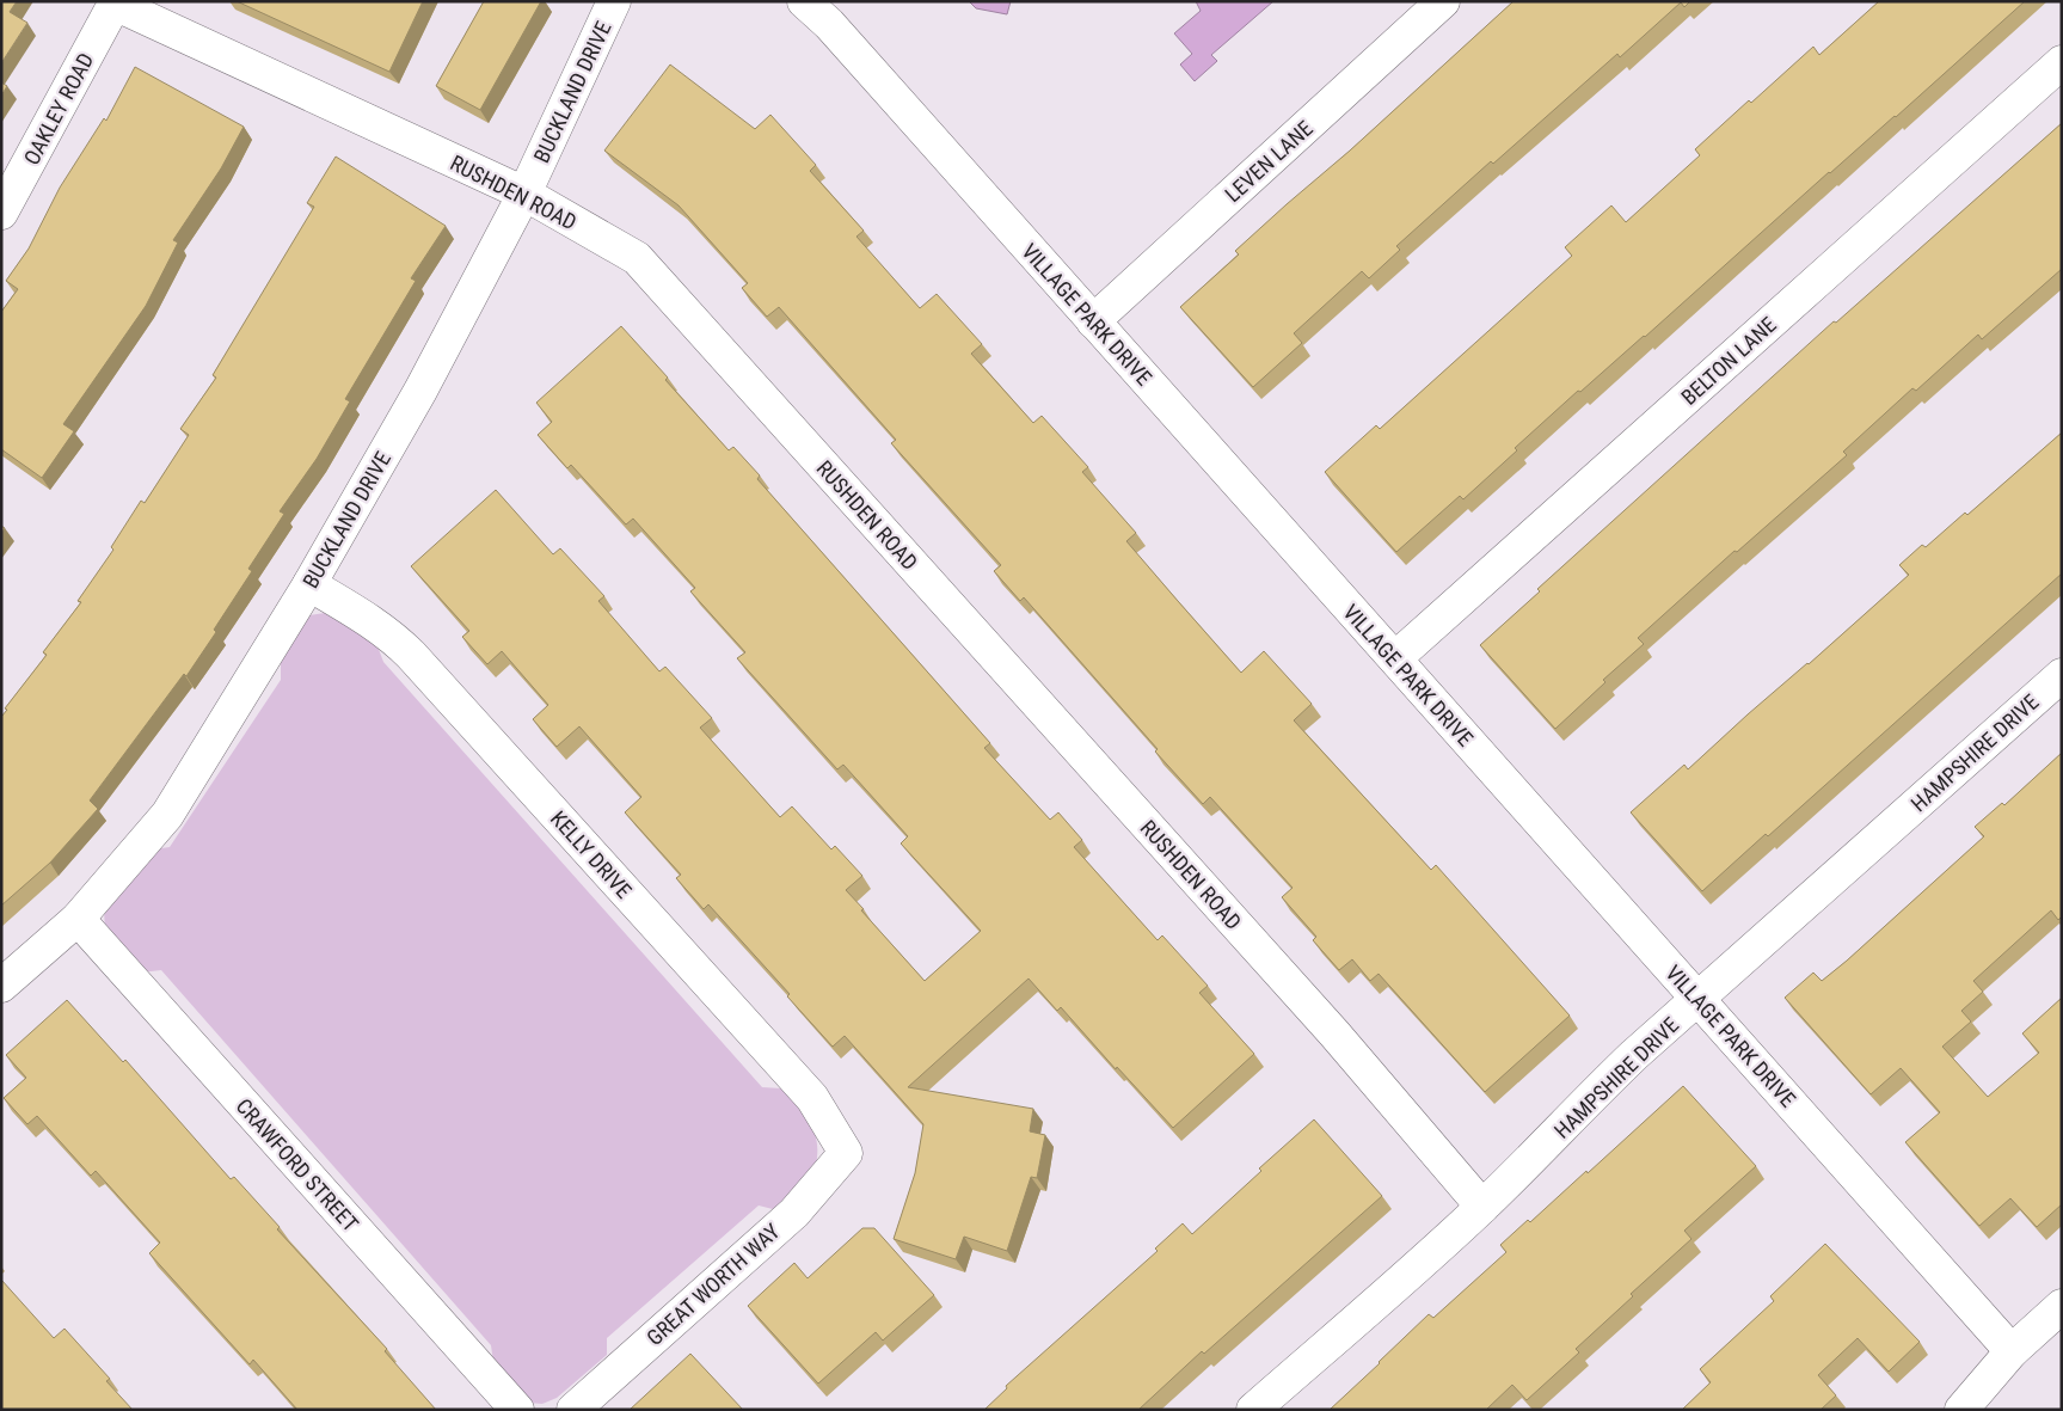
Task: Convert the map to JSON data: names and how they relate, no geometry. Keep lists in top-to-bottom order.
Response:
{
  "streets": {
    "street": [
      "BUCKLAND DRIVE",
      "OAKLEY ROAD",
      "LEVEN LANE",
      "RUSHDEN ROAD",
      "VILLAGE PARK DRIVE",
      "BELTON LANE",
      "HAMPSHIRE DRIVE",
      "KELLY DRIVE",
      "CRAWFORD STREET",
      "GREAT WORTH WAY"
    ]
  },
  "crossings": [
    ["BUCKLAND DRIVE", "RUSHDEN ROAD"],
    ["BUCKLAND DRIVE", "KELLY DRIVE"],
    ["BUCKLAND DRIVE", "CRAWFORD STREET"],
    ["OAKLEY ROAD", "RUSHDEN ROAD"],
    ["LEVEN LANE", "VILLAGE PARK DRIVE"],
    ["RUSHDEN ROAD", "HAMPSHIRE DRIVE"],
    ["VILLAGE PARK DRIVE", "BELTON LANE"],
    ["VILLAGE PARK DRIVE", "HAMPSHIRE DRIVE"],
    ["KELLY DRIVE", "GREAT WORTH WAY"]
  ]
}
